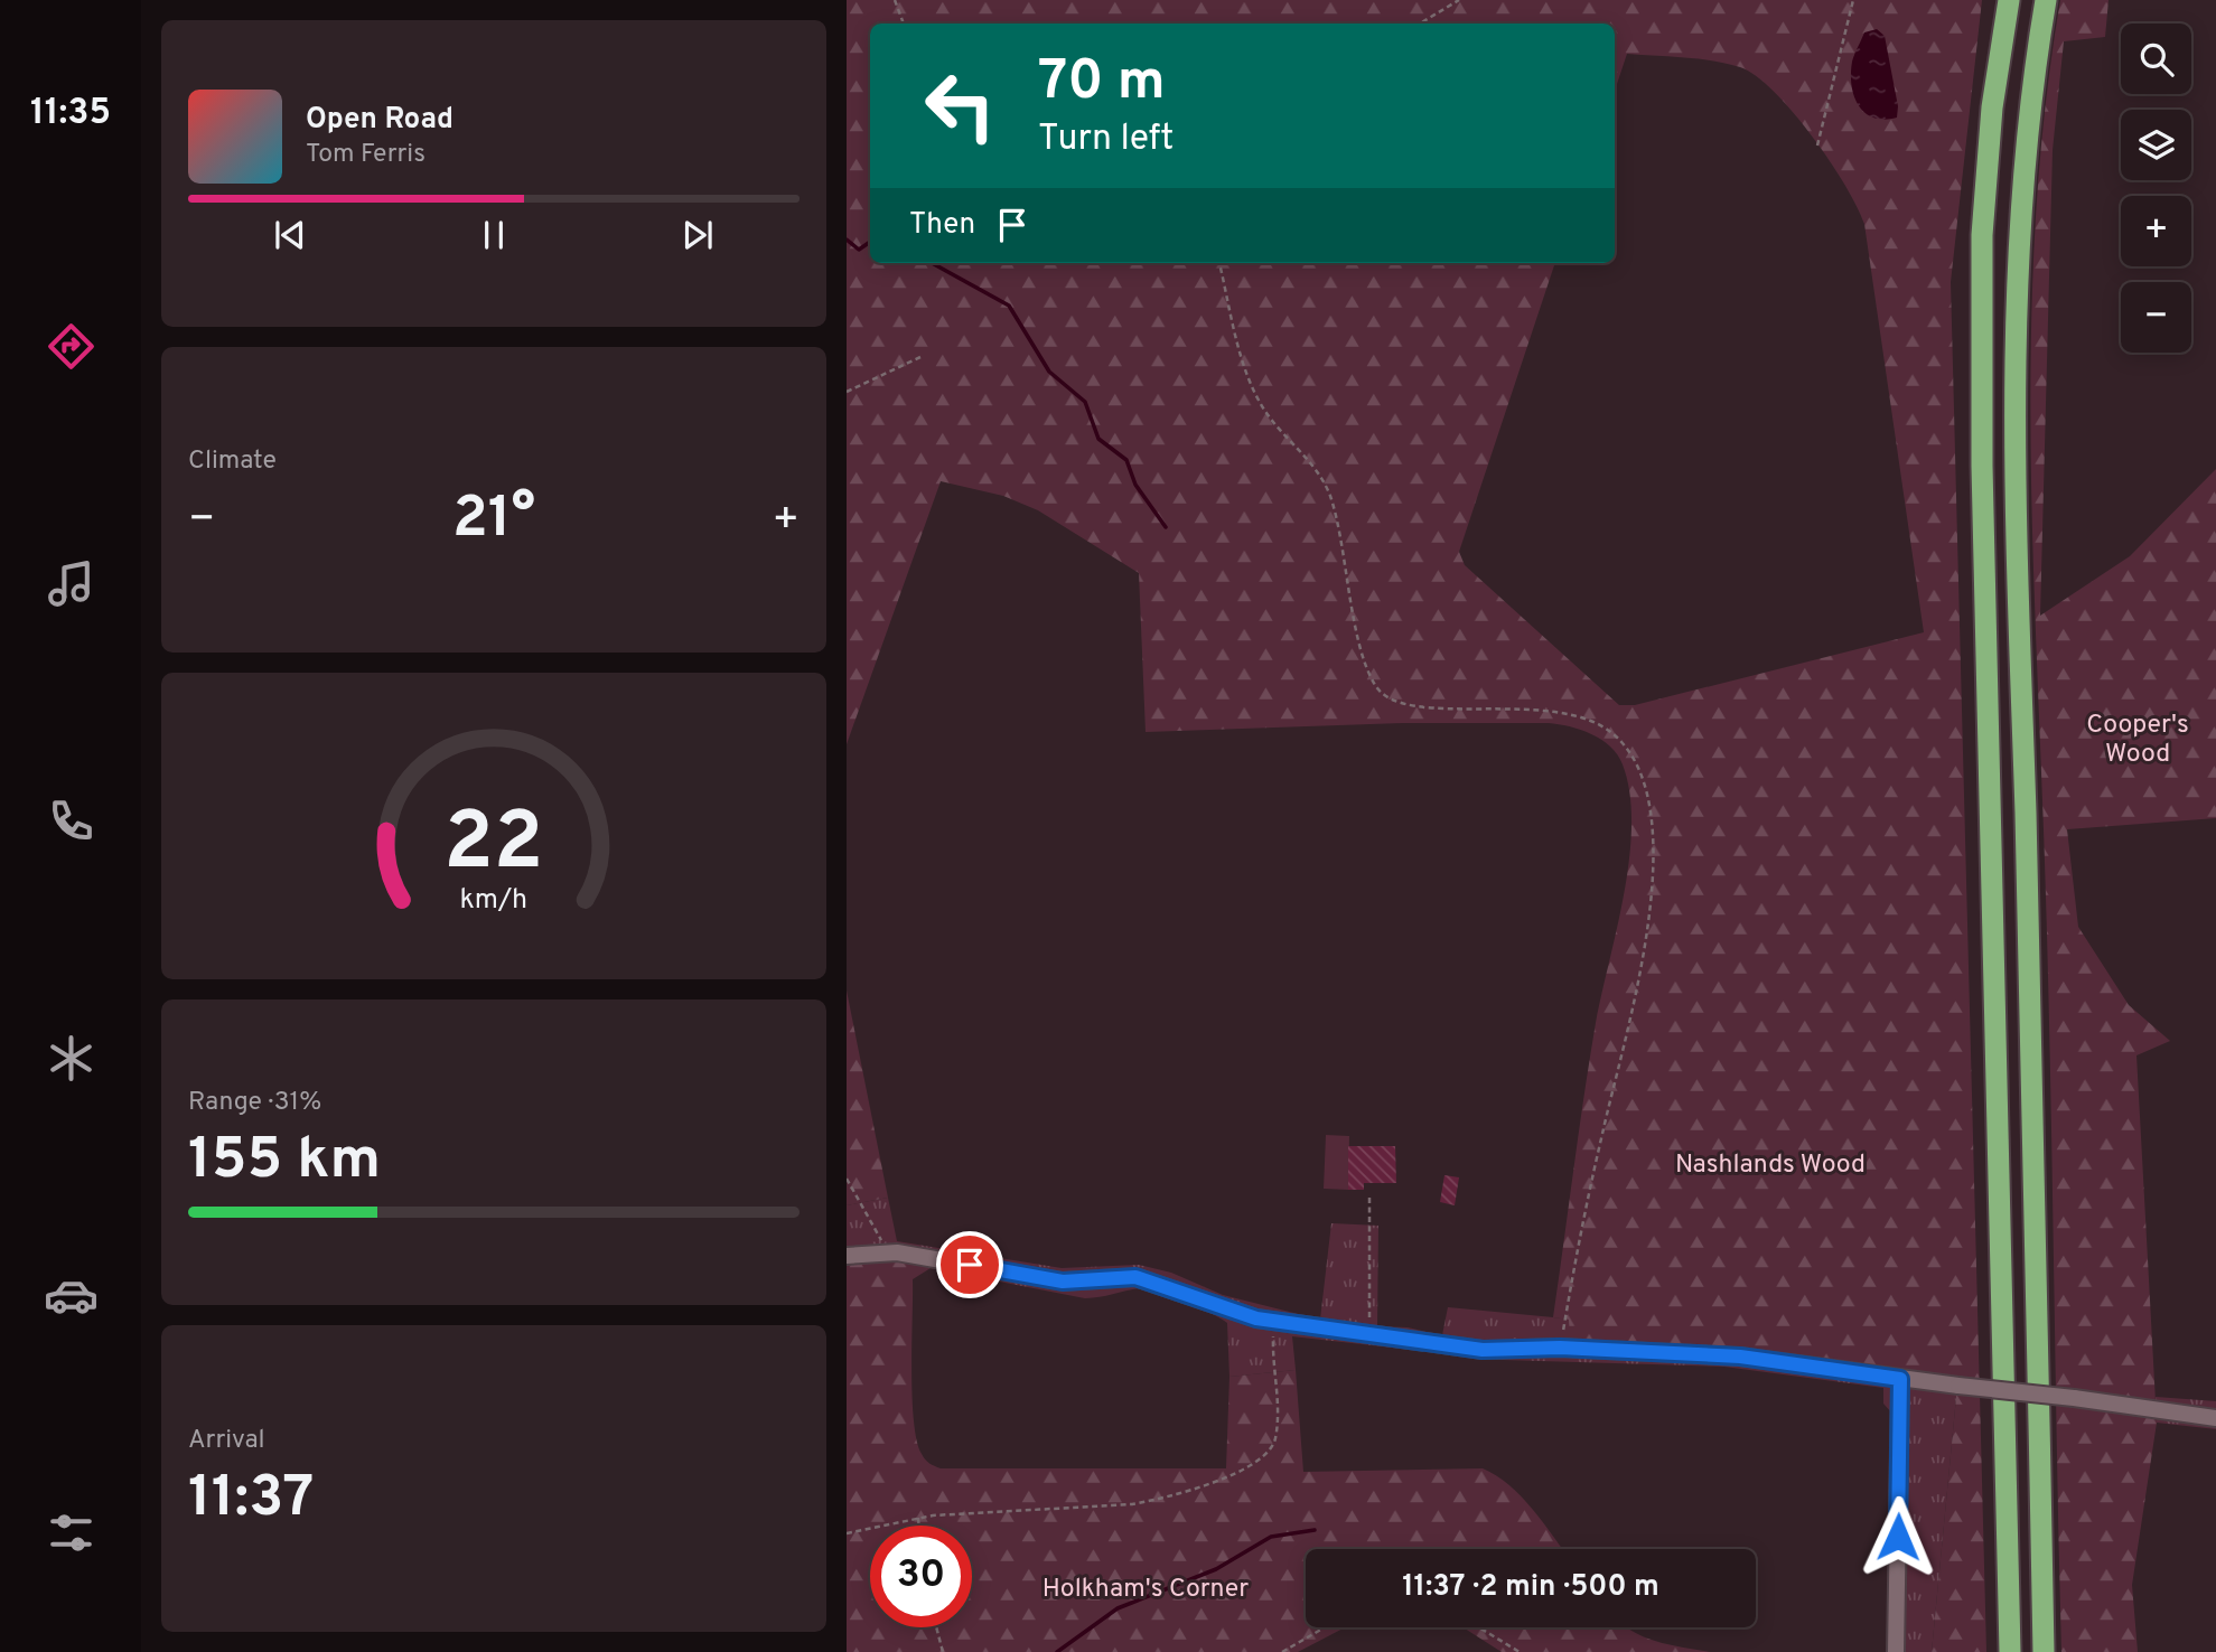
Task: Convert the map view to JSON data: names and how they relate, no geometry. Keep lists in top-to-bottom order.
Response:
{
  "parks": ["Cooper's Wood", "Nashlands Wood", "Holkham's Corner"],
  "page": {
    "tabs": "11:35",
    "map_buttons": ["+", "−"],
    "turn": ["70 m", "Turn left"],
    "song": ["Open Road", "Tom Ferris"],
    "then": "Then",
    "tile": [
      "Climate",
      ["Range · 31%", "155 km"],
      ["Arrival", "11:37"]
    ],
    "heat": ["−", "21°", "+"],
    "limit": "30",
    "trip": "11:37 · 2 min · 500 m",
    "gauge": ["22", "km/h"]
  }
}
